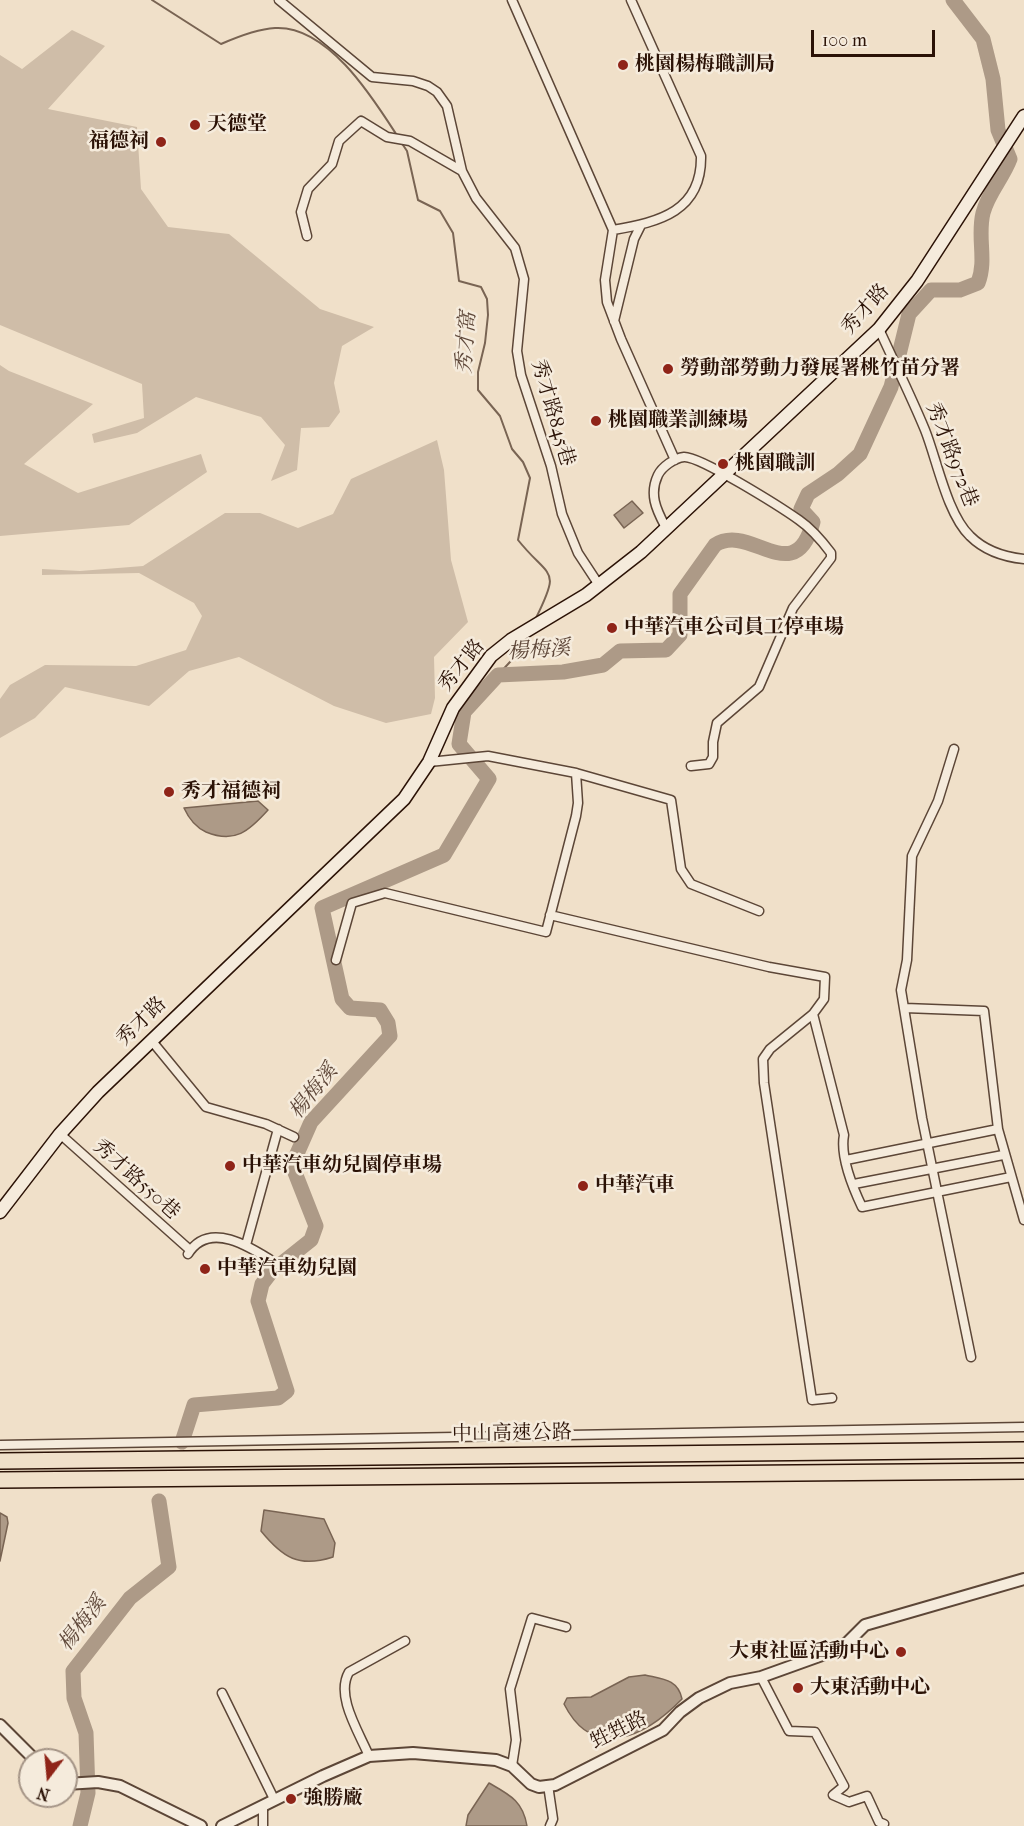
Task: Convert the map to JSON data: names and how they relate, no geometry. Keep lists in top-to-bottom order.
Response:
{
  "streets": {
    "highway": ["中山高速公路"],
    "main road": ["秀才路"],
    "street": [
      "秀才路845巷",
      "秀才路972巷",
      "秀才路550巷",
      "甡甡路"
    ]
  },
  "crossings": [
    ["秀才路", "秀才路845巷"],
    ["秀才路", "秀才路972巷"],
    ["秀才路", "秀才路550巷"]
  ],
  "water": ["秀才窩", "楊梅溪"],
  "places": [
    "桃園楊梅職訓局",
    "天德堂",
    "福德祠",
    "勞動部勞動力發展署桃竹苗分署",
    "桃園職業訓練場",
    "桃園職訓",
    "中華汽車公司員工停車場",
    "秀才福德祠",
    "中華汽車幼兒園停車場",
    "中華汽車",
    "中華汽車幼兒園",
    "大東社區活動中心",
    "大東活動中心",
    "強勝廠"
  ],
  "scale_bar": "100 m",
  "north": "bottom"
}
